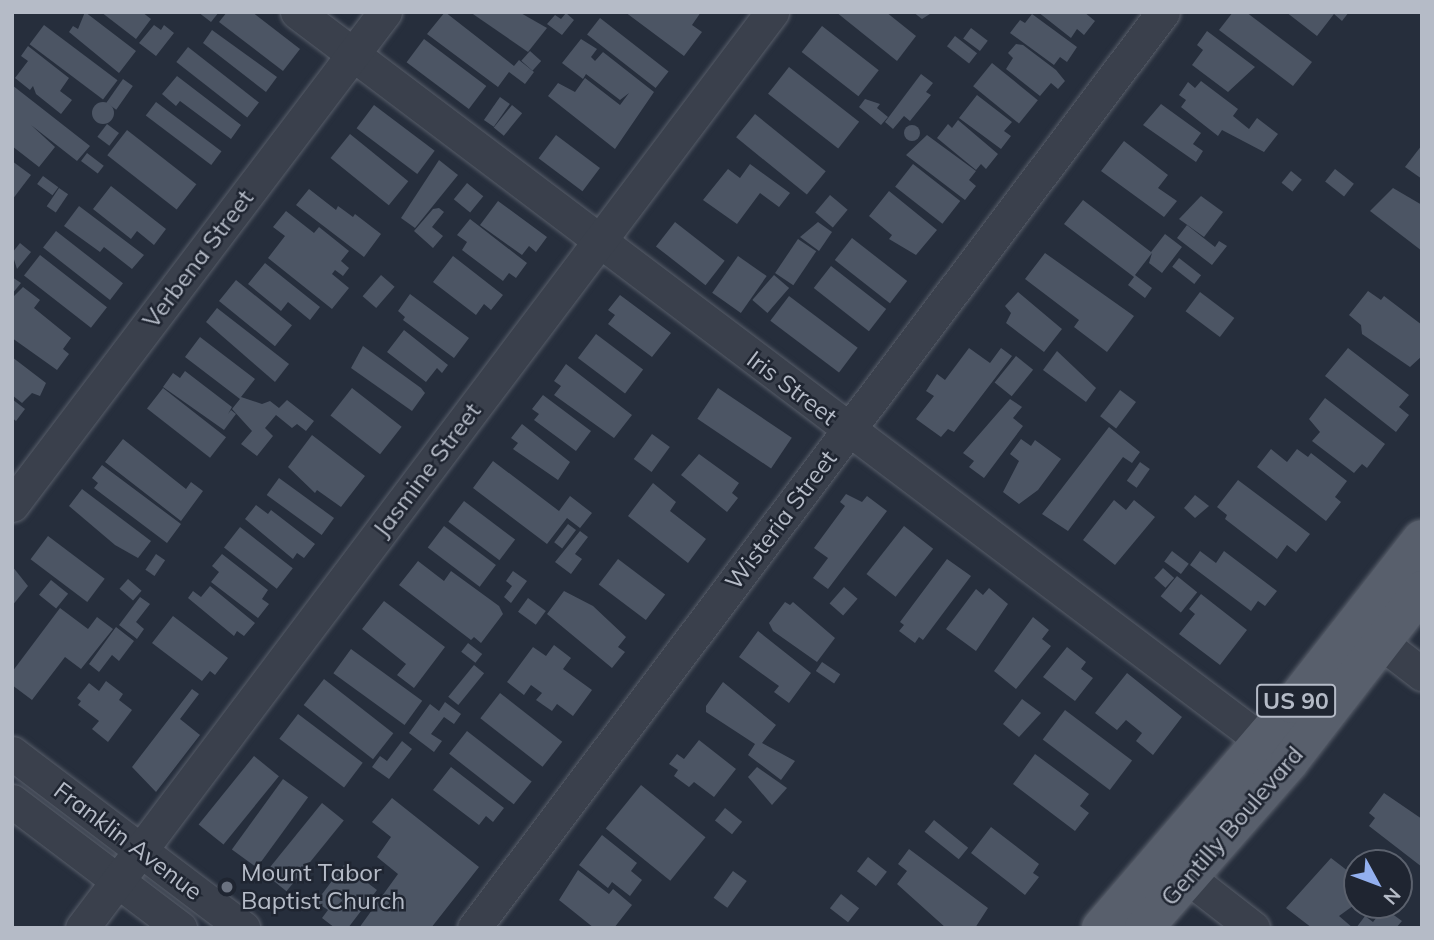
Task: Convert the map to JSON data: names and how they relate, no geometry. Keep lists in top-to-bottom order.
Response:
{
  "streets": {
    "main road": ["US 90", "Gentilly Boulevard"],
    "street": [
      "Verbena Street",
      "Iris Street",
      "Jasmine Street",
      "Wisteria Street",
      "Franklin Avenue"
    ]
  },
  "crossings": [
    ["Verbena Street", "Iris Street"],
    ["Iris Street", "Jasmine Street"],
    ["Iris Street", "Wisteria Street"],
    ["Iris Street", "Gentilly Boulevard"],
    ["Jasmine Street", "Franklin Avenue"]
  ],
  "places": ["Mount Tabor Baptist Church"],
  "north": "bottom right"
}
